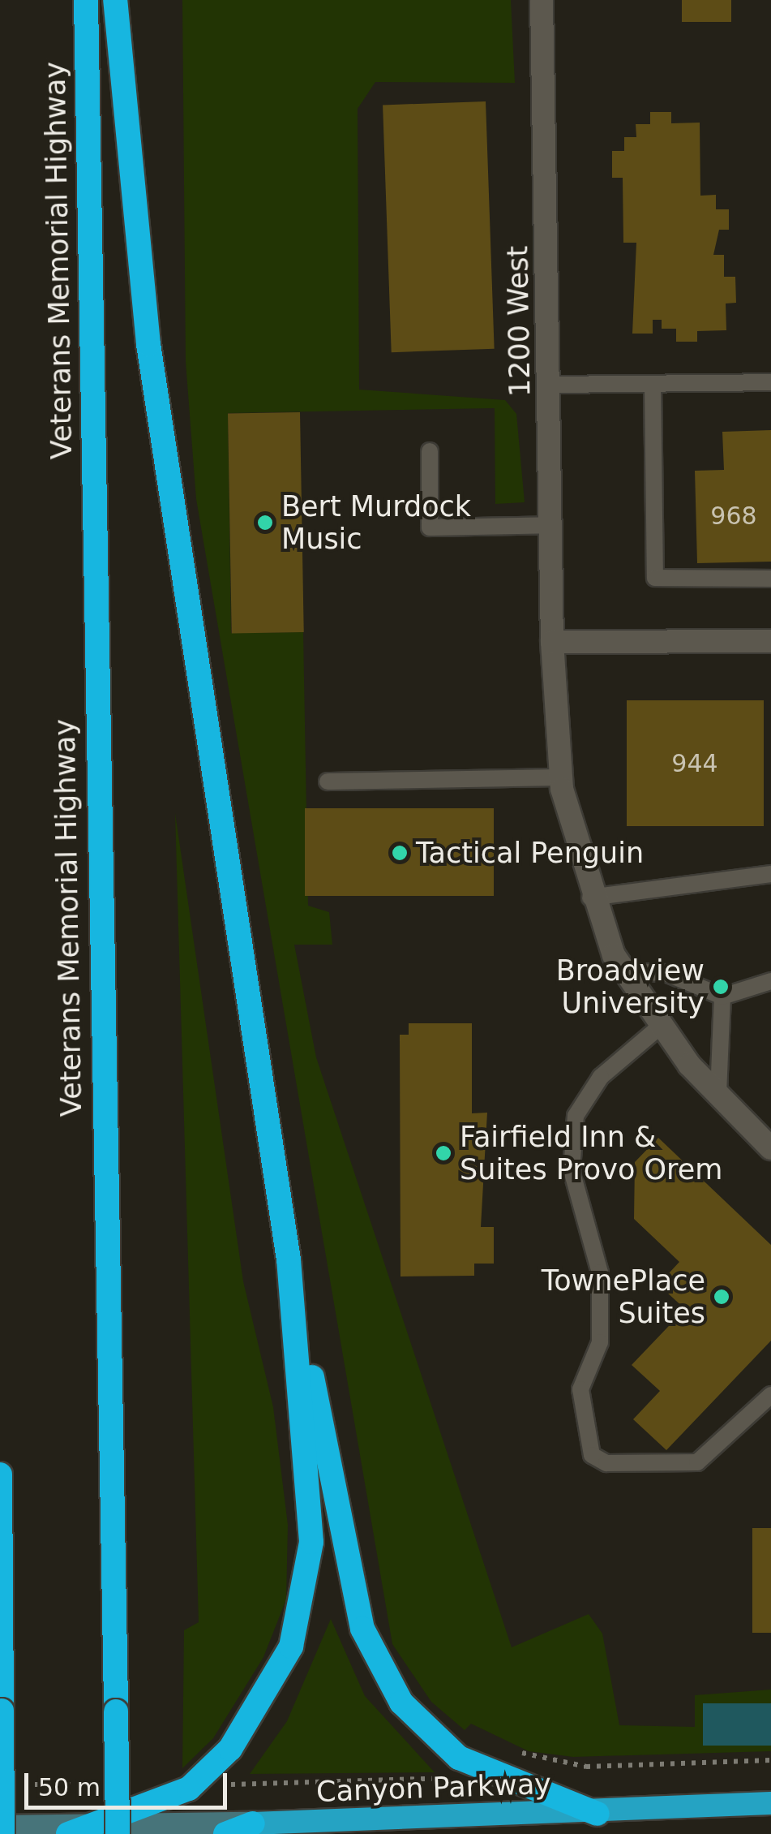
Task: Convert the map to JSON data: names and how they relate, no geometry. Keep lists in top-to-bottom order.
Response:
{
  "streets": {
    "highway": ["Veterans Memorial Highway", "Canyon Parkway"],
    "street": ["1200 West"]
  },
  "places": [
    "Bert Murdock Music",
    "Tactical Penguin",
    "Broadview University",
    "Fairfield Inn & Suites Provo Orem",
    "TownePlace Suites"
  ],
  "house_numbers": ["968", "944"],
  "scale_bar": "50 m"
}
